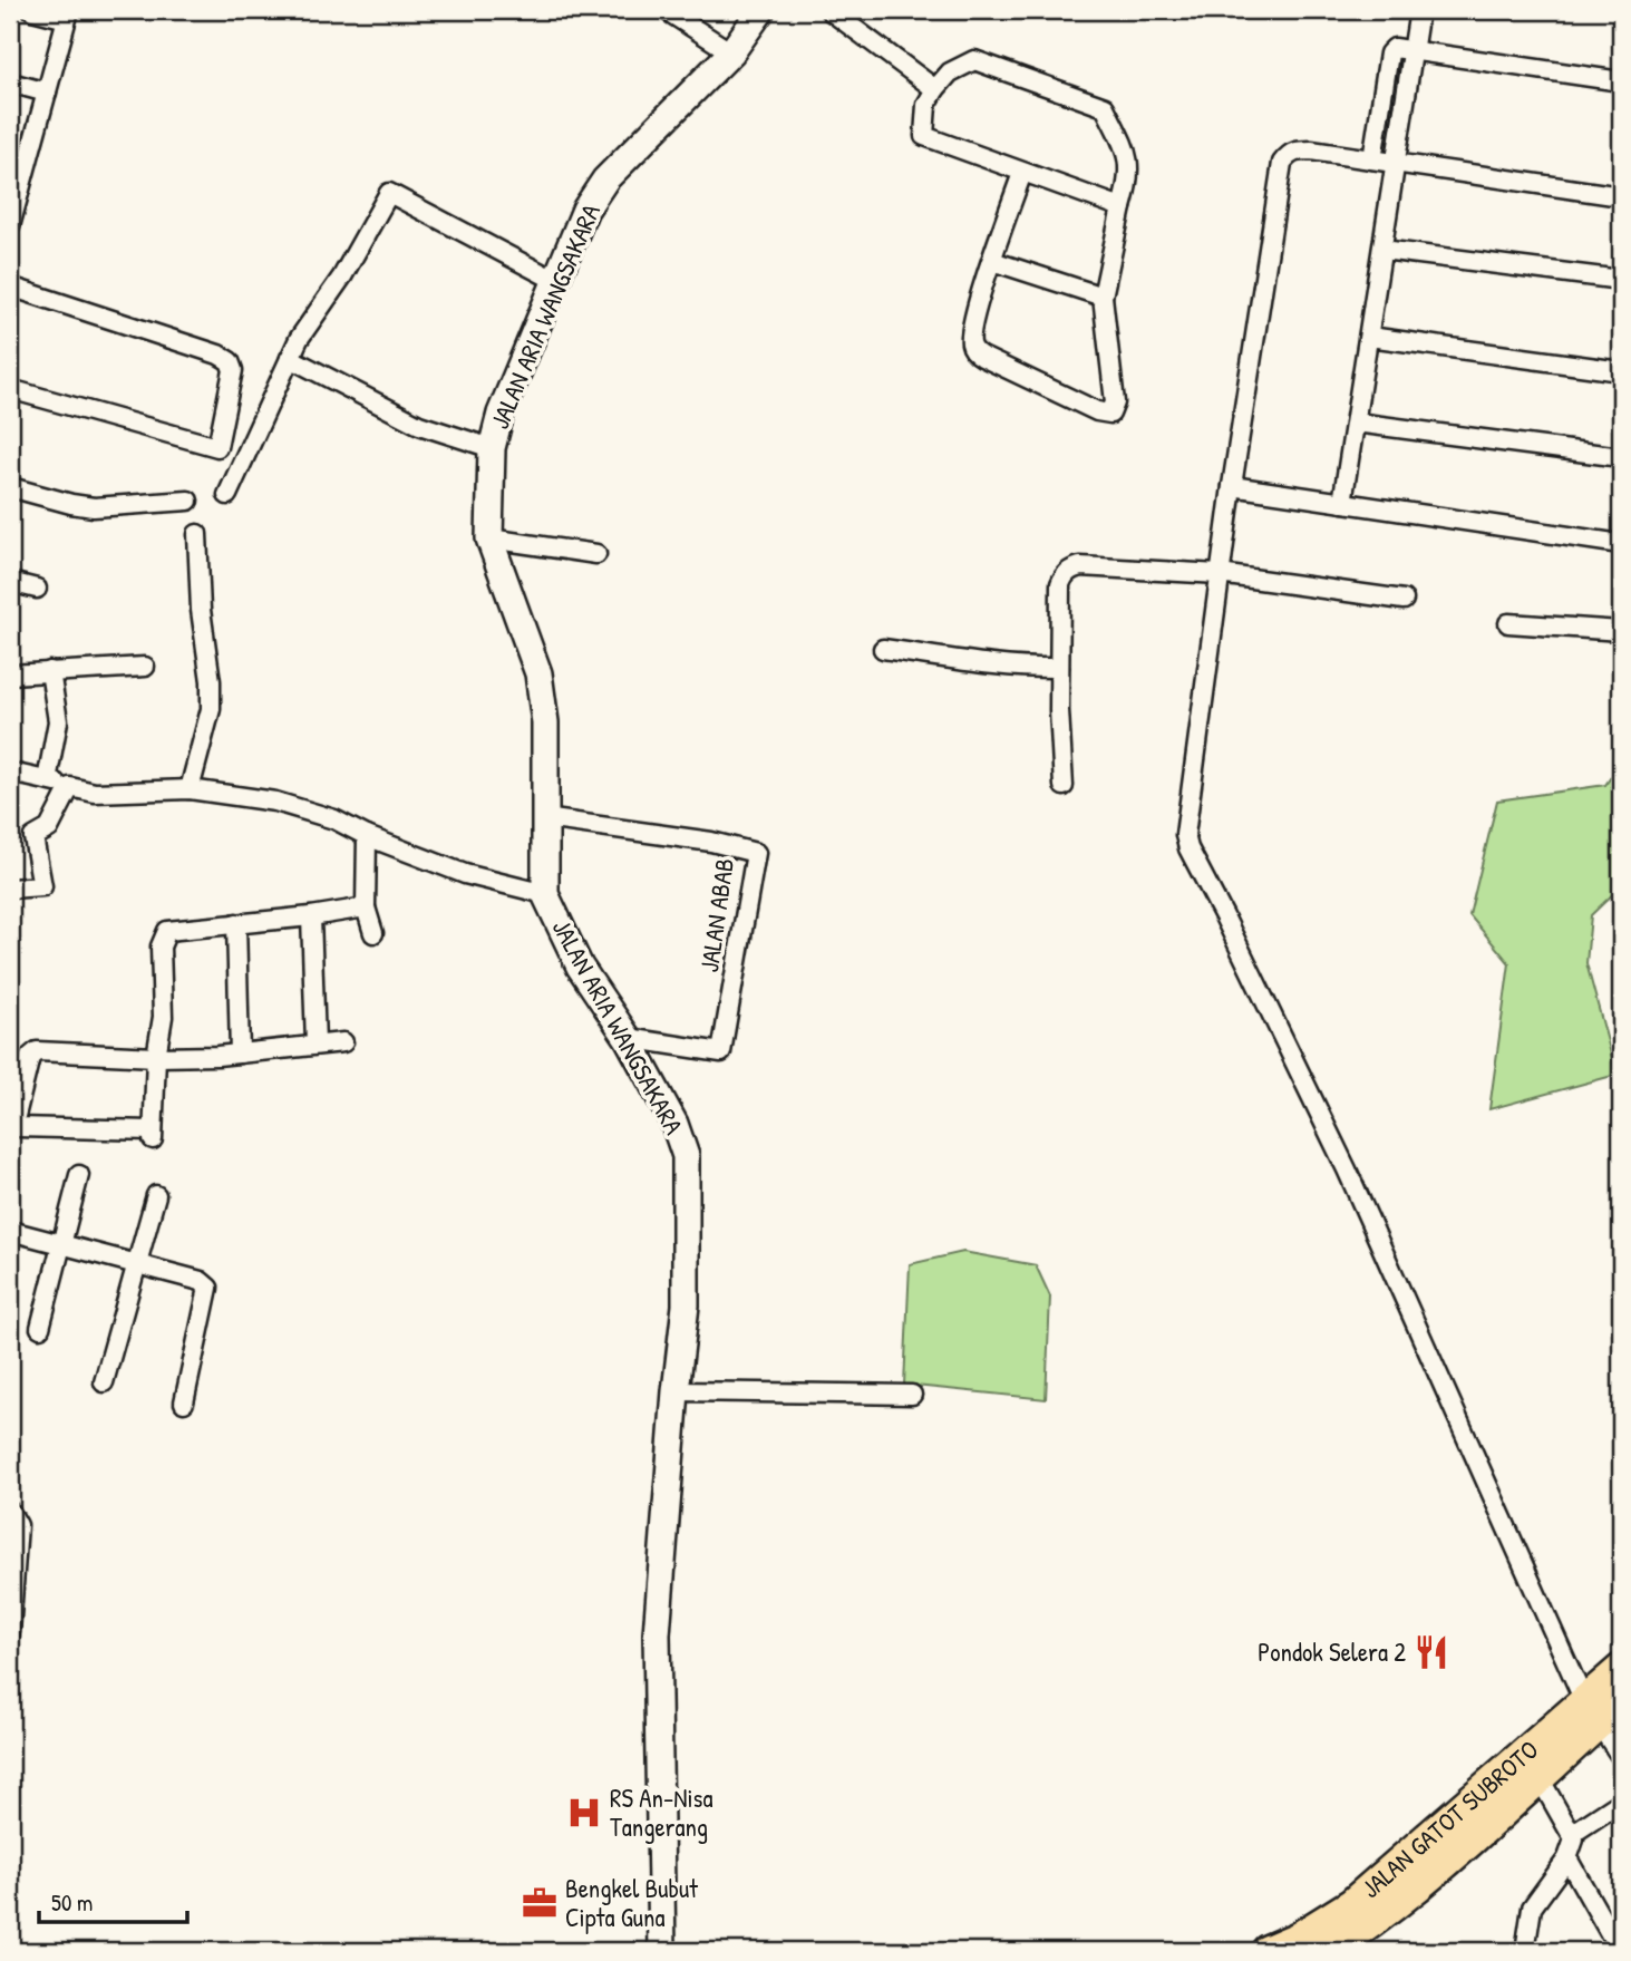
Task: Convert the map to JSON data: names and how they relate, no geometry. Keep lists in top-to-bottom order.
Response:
{
  "streets": {
    "highway": ["JALAN GATOT SUBROTO"],
    "street": ["JALAN ARIA WANGSAKARA", "JALAN ABAB"]
  },
  "crossings": [
    ["JALAN ARIA WANGSAKARA", "JALAN ABAB"]
  ],
  "places": {
    "restaurant": ["Pondok Selera 2"],
    "hospital": ["RS An-Nisa Tangerang"],
    "office": ["Bengkel Bubut Cipta Guna"]
  },
  "scale_bar": "50 m"
}
